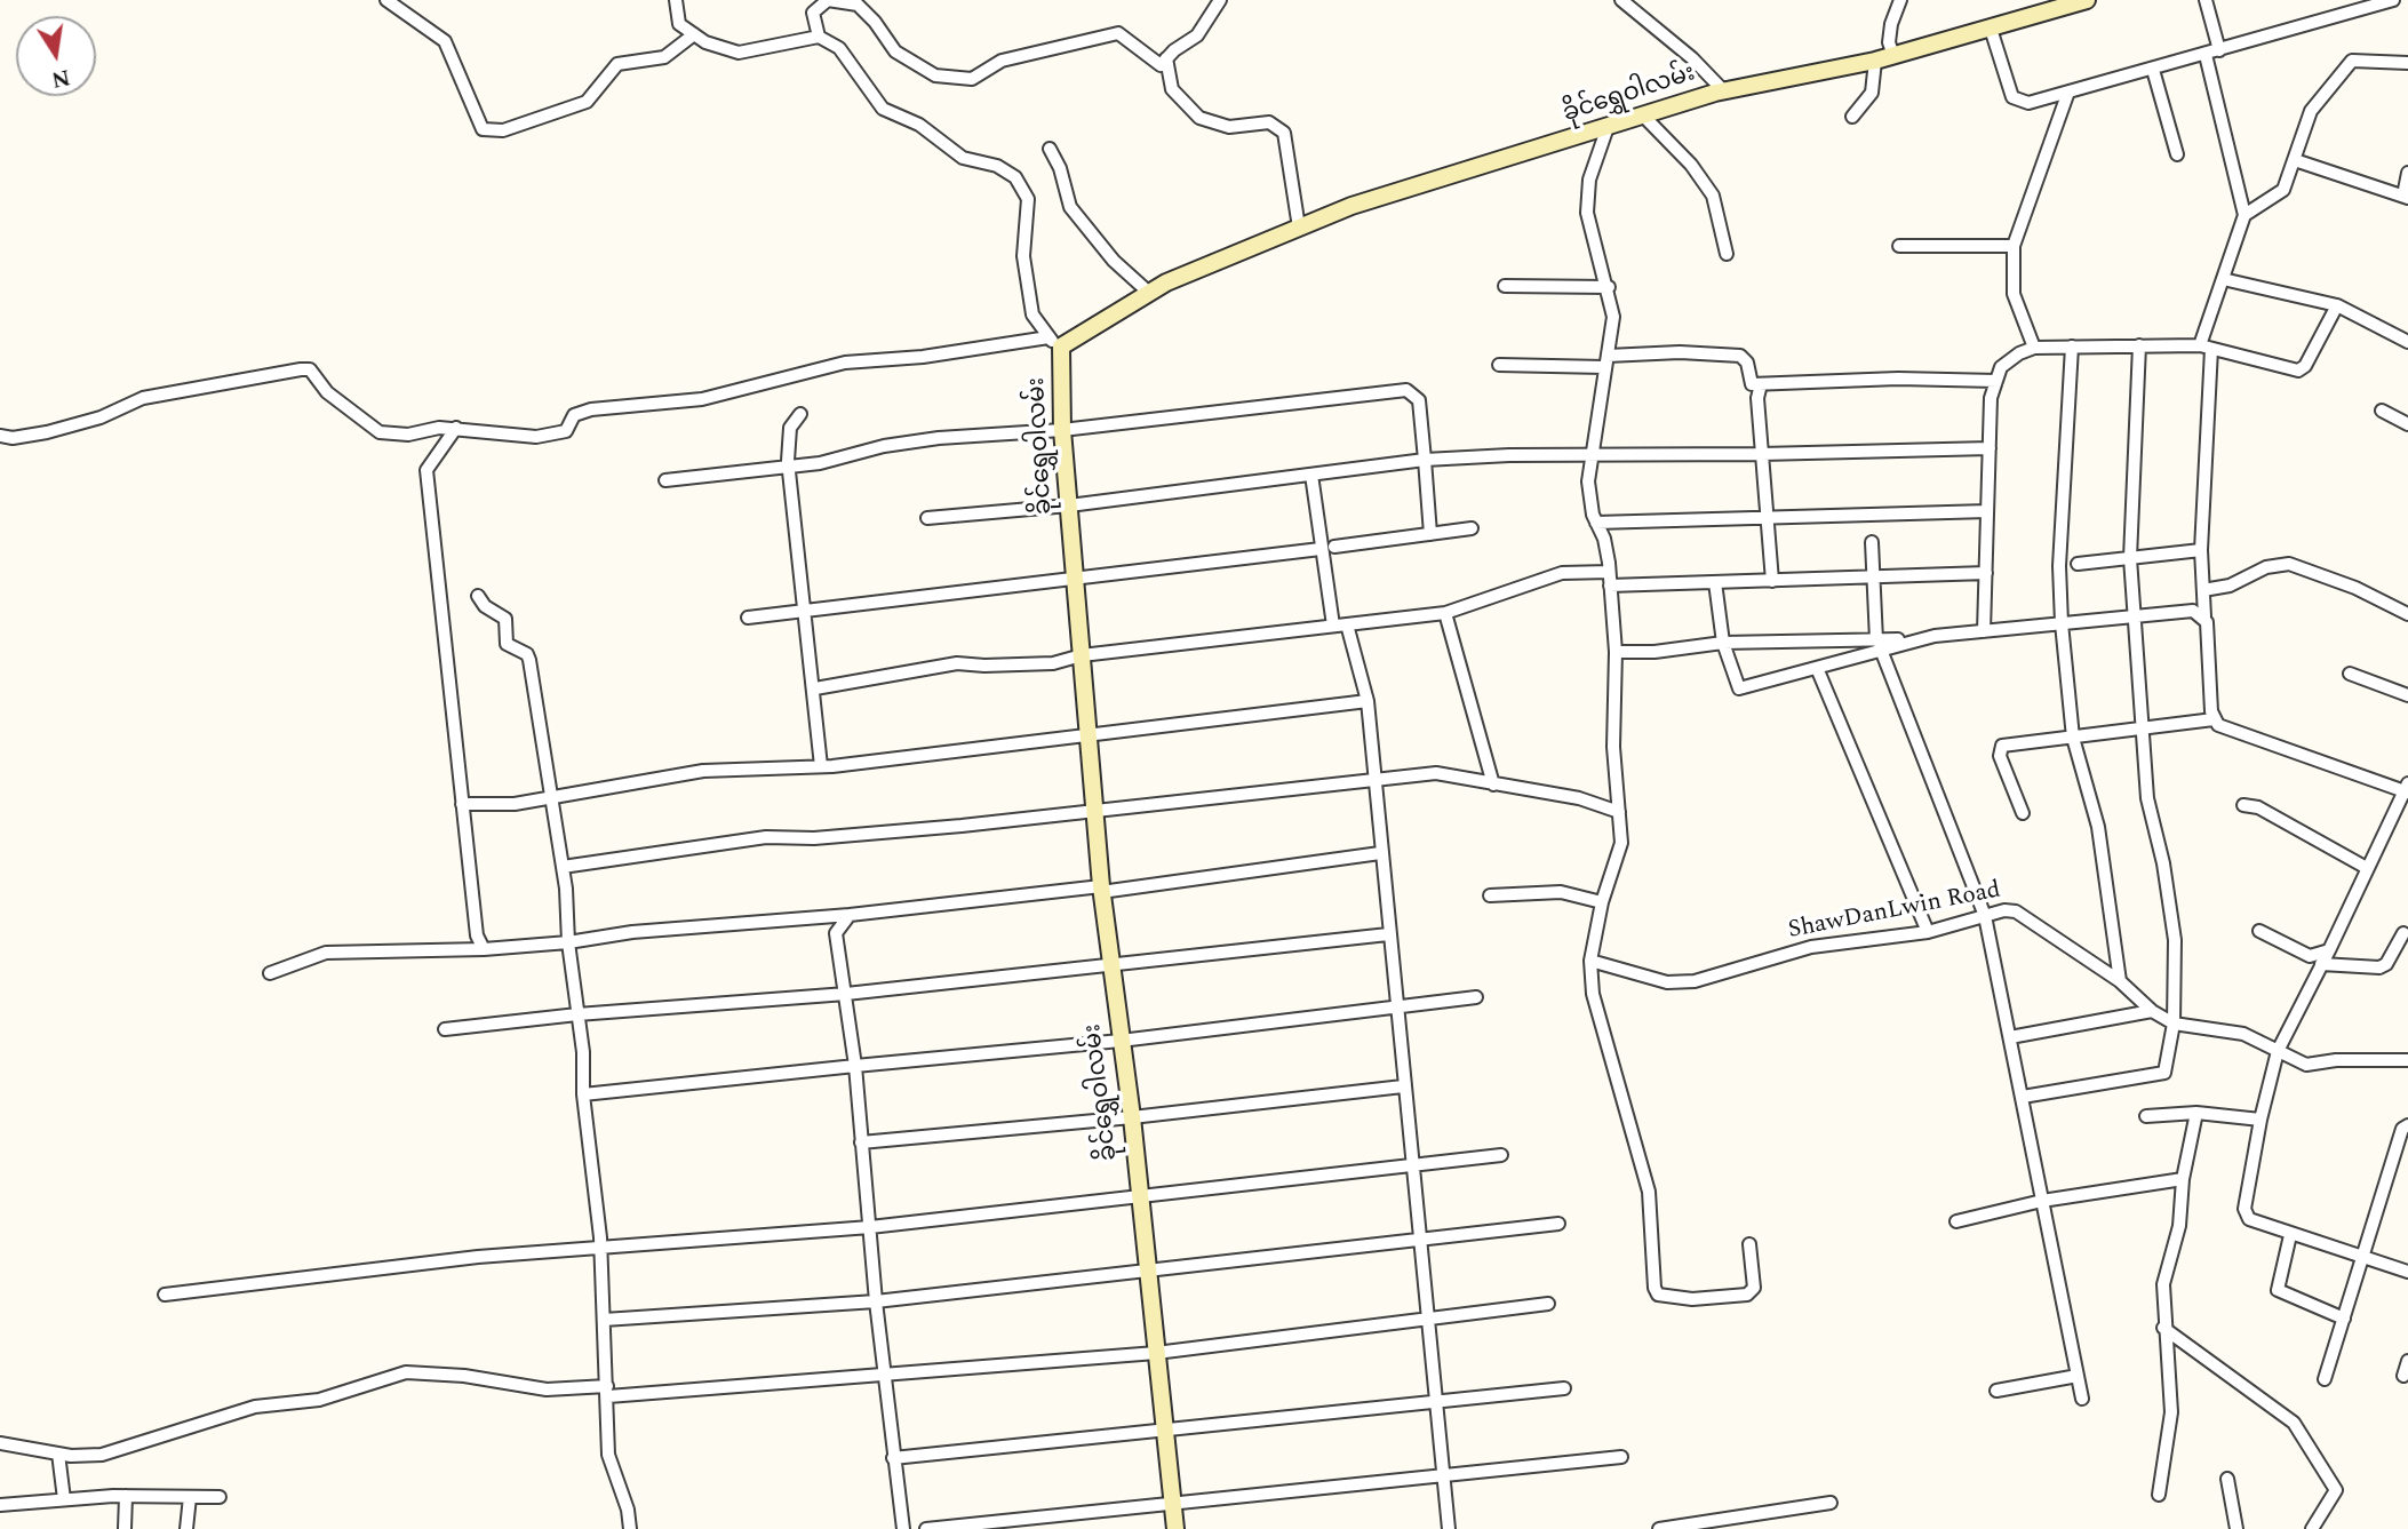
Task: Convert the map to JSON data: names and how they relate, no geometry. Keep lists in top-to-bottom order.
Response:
{
  "streets": {
    "street": ["ခိုင်ရွှေဝါလမ်း", "ShawDanLwin Road"]
  },
  "north": "bottom"
}
